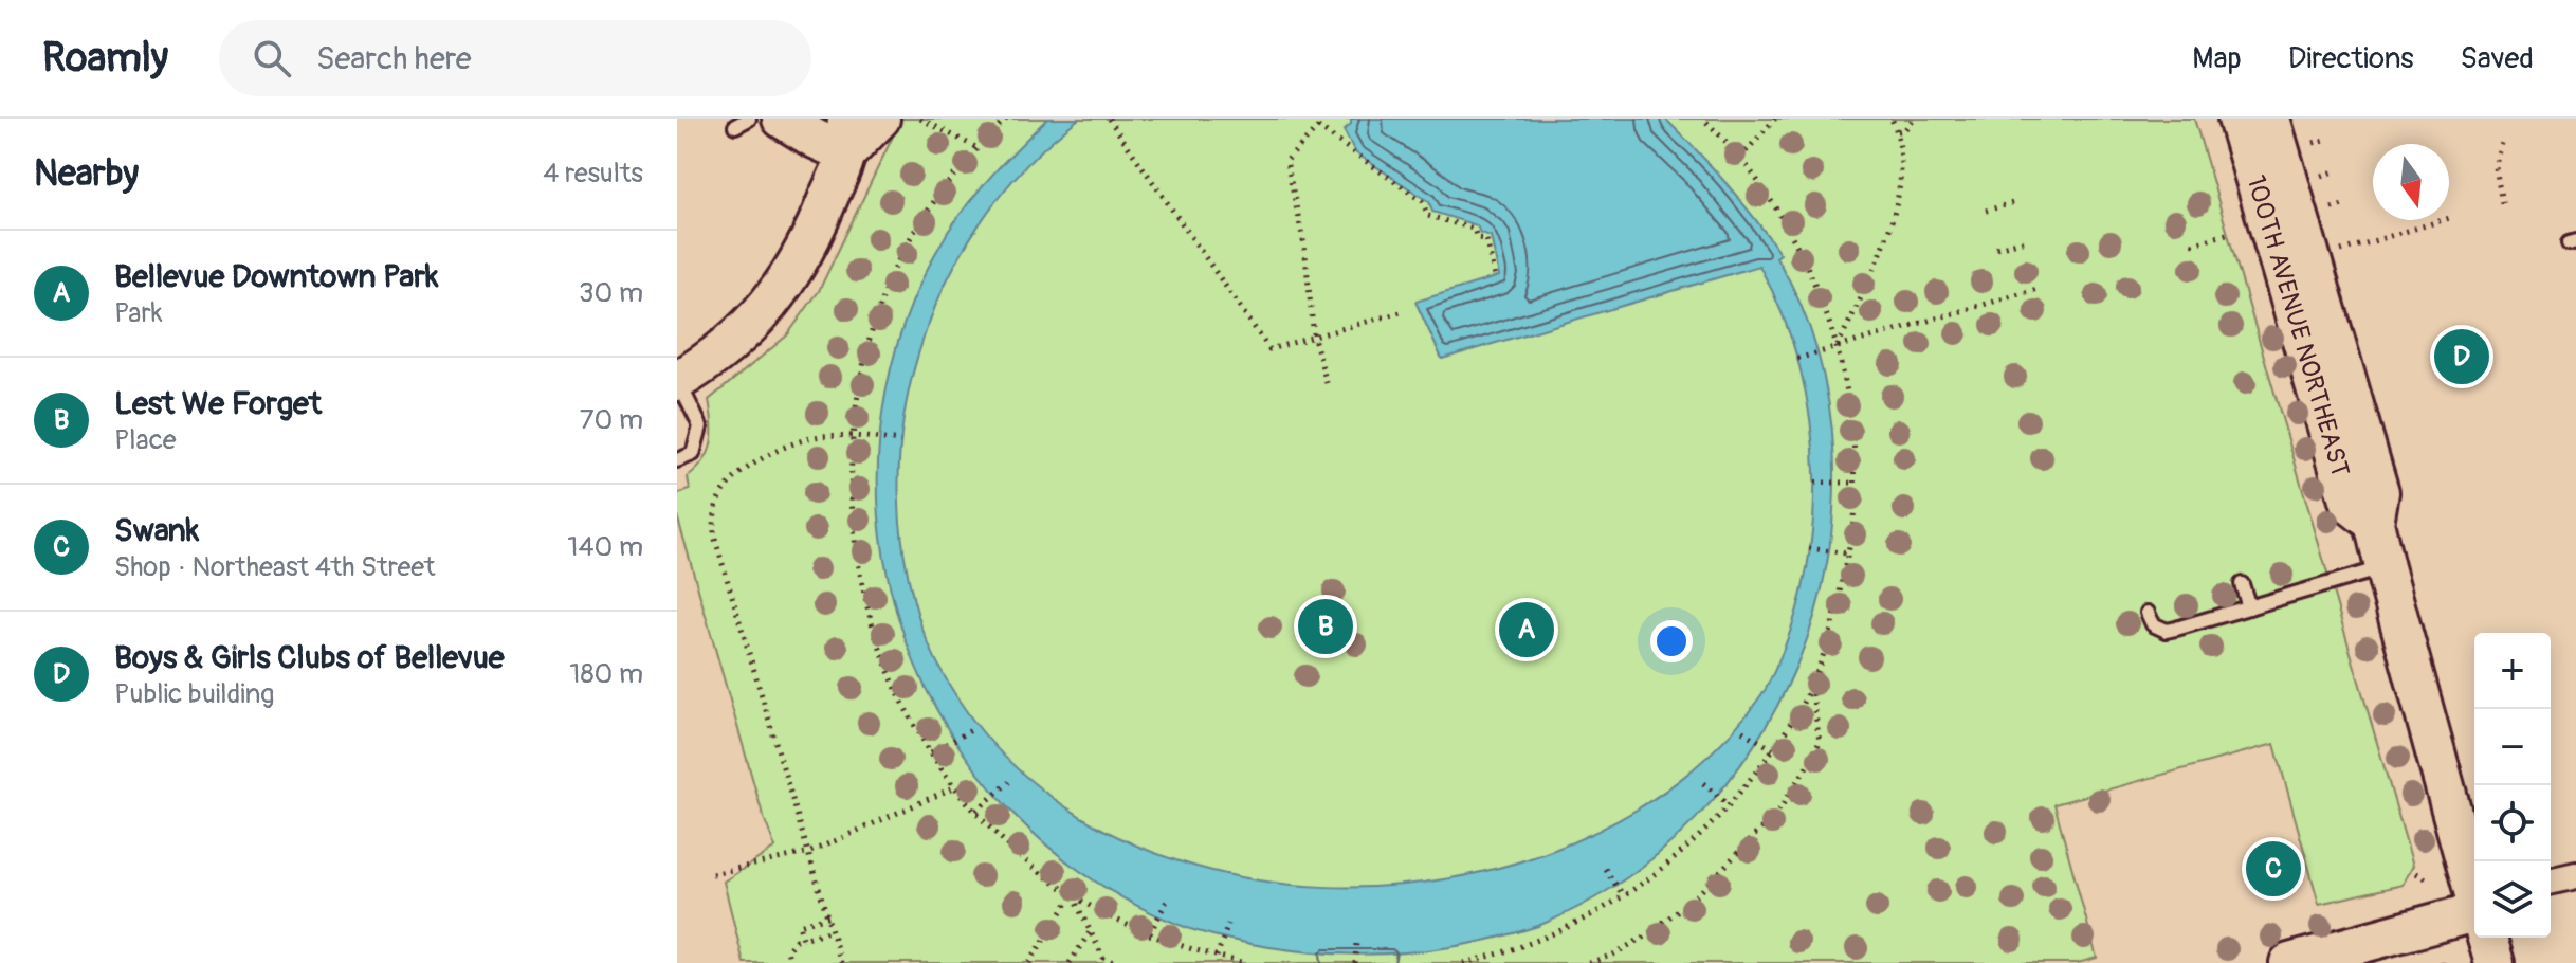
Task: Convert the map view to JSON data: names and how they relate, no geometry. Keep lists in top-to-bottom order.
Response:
{
  "streets": {
    "main road": ["100TH AVENUE NORTHEAST"]
  },
  "north": "bottom",
  "page": {
    "header": "Roamly",
    "search": "Search here",
    "nav": ["Map", "Directions", "Saved"],
    "heading": ["Nearby", "4 results"],
    "list": [
      {
        "mark": "A",
        "name": "Bellevue Downtown Park",
        "note": "Park",
        "value": "30 m"
      },
      {
        "mark": "B",
        "name": "Lest We Forget",
        "note": "Place",
        "value": "70 m"
      },
      {
        "mark": "C",
        "name": "Swank",
        "note": "Shop · Northeast 4th Street",
        "value": "140 m"
      },
      {
        "mark": "D",
        "name": "Boys & Girls Clubs of Bellevue",
        "note": "Public building",
        "value": "180 m"
      }
    ],
    "pins": [
      "D",
      "B",
      "A",
      "C"
    ],
    "map_buttons": ["+", "−"]
  }
}
